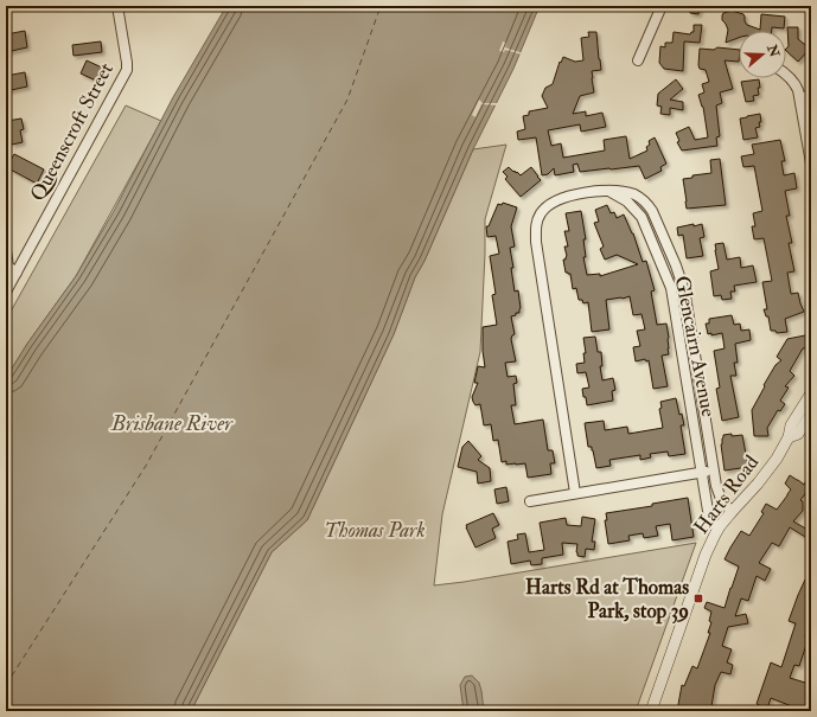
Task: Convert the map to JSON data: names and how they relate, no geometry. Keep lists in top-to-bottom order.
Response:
{
  "streets": {
    "street": ["Queenscroft Street", "Glencairn Avenue", "Harts Road"]
  },
  "crossings": [
    ["Glencairn Avenue", "Harts Road"]
  ],
  "water": ["Brisbane River"],
  "parks": ["Thomas Park"],
  "places": {
    "transit": ["Harts Rd at Thomas Park, stop 39"]
  },
  "north": "right"
}
